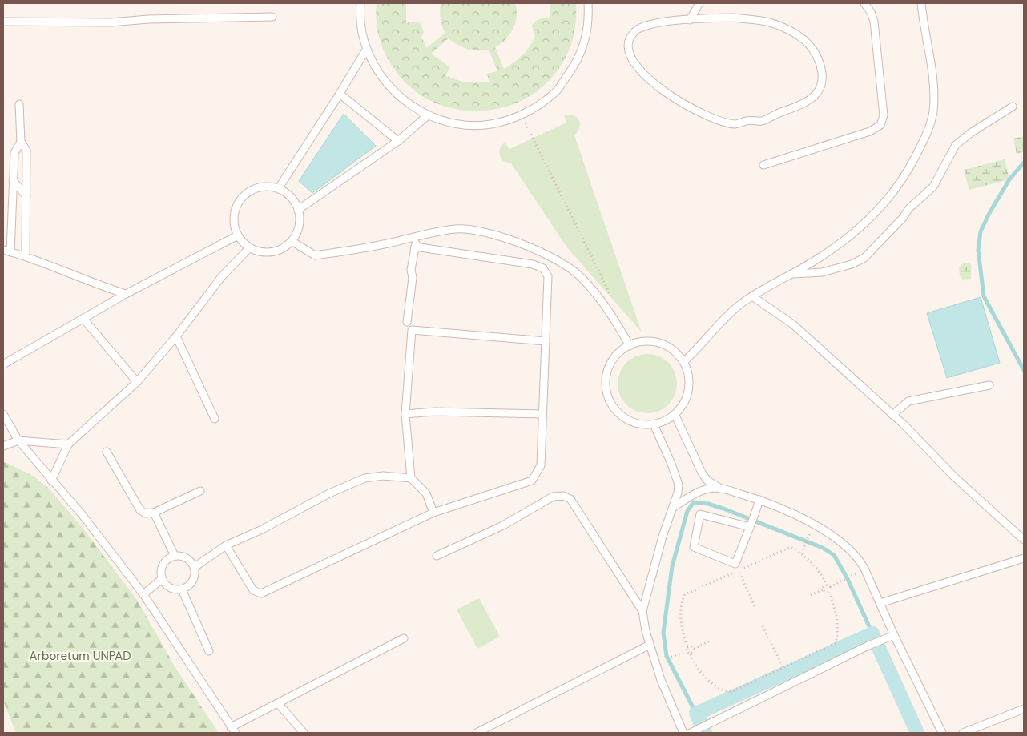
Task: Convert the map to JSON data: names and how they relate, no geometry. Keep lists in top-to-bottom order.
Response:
{
  "parks": ["Arboretum UNPAD"]
}
